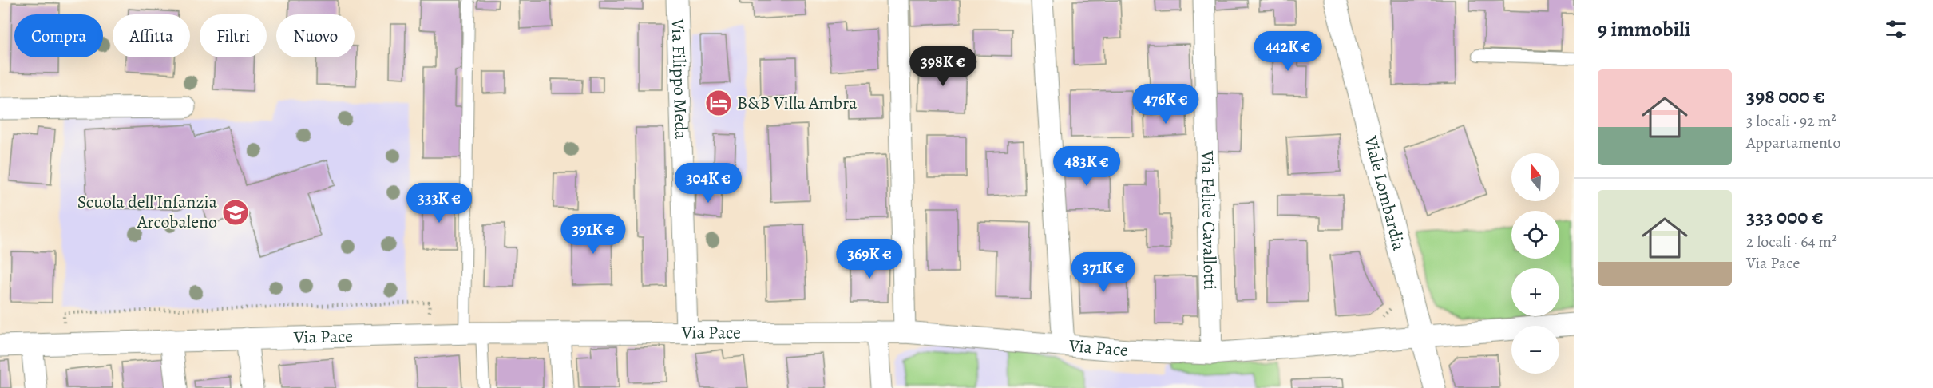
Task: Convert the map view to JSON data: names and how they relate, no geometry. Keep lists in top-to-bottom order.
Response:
{
  "streets": {
    "street": [
      "Via Filippo Meda",
      "Viale Lombardia",
      "Via Felice Cavallotti",
      "Via Pace"
    ]
  },
  "crossings": [
    ["Via Filippo Meda", "Via Pace"],
    ["Viale Lombardia", "Via Pace"],
    ["Via Felice Cavallotti", "Via Pace"]
  ],
  "places": {
    "hotel": ["B&B Villa Ambra"],
    "school or university": ["Scuola dell'Infanzia Arcobaleno"]
  },
  "north": "top",
  "page": {
    "heading": "9 immobili",
    "chip": [
      "Compra",
      "Affitta",
      "Filtri",
      "Nuovo"
    ],
    "price": [
      "442K €",
      "398K €",
      "476K €",
      "483K €",
      "304K €",
      "333K €",
      "391K €",
      "369K €",
      "371K €"
    ],
    "list": [
      {
        "name": "398 000 €",
        "note": "3 locali · 92 m² · Appartamento"
      },
      {
        "name": "333 000 €",
        "note": "2 locali · 64 m² · Via Pace"
      }
    ],
    "map_buttons": ["+", "−"]
  }
}
